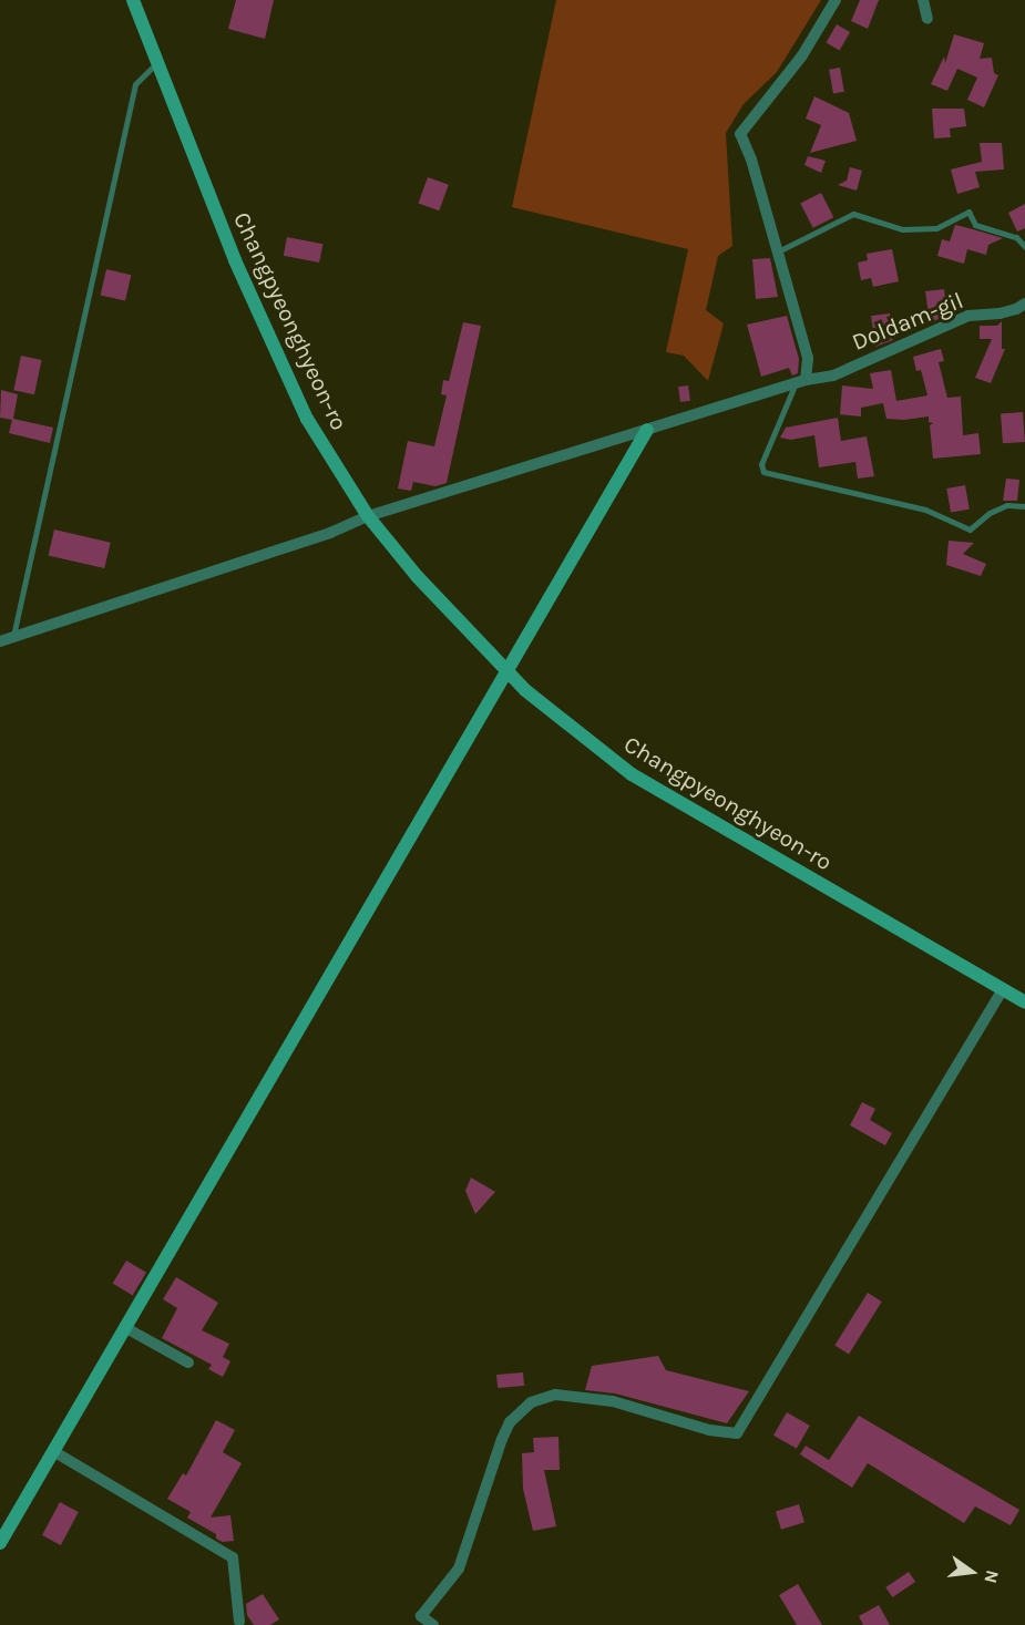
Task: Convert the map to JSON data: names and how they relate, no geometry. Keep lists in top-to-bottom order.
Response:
{
  "streets": {
    "main road": ["Changpyeonghyeon-ro"],
    "street": ["Doldam-gil"]
  },
  "crossings": [
    ["Changpyeonghyeon-ro", "Doldam-gil"]
  ],
  "north": "right"
}
